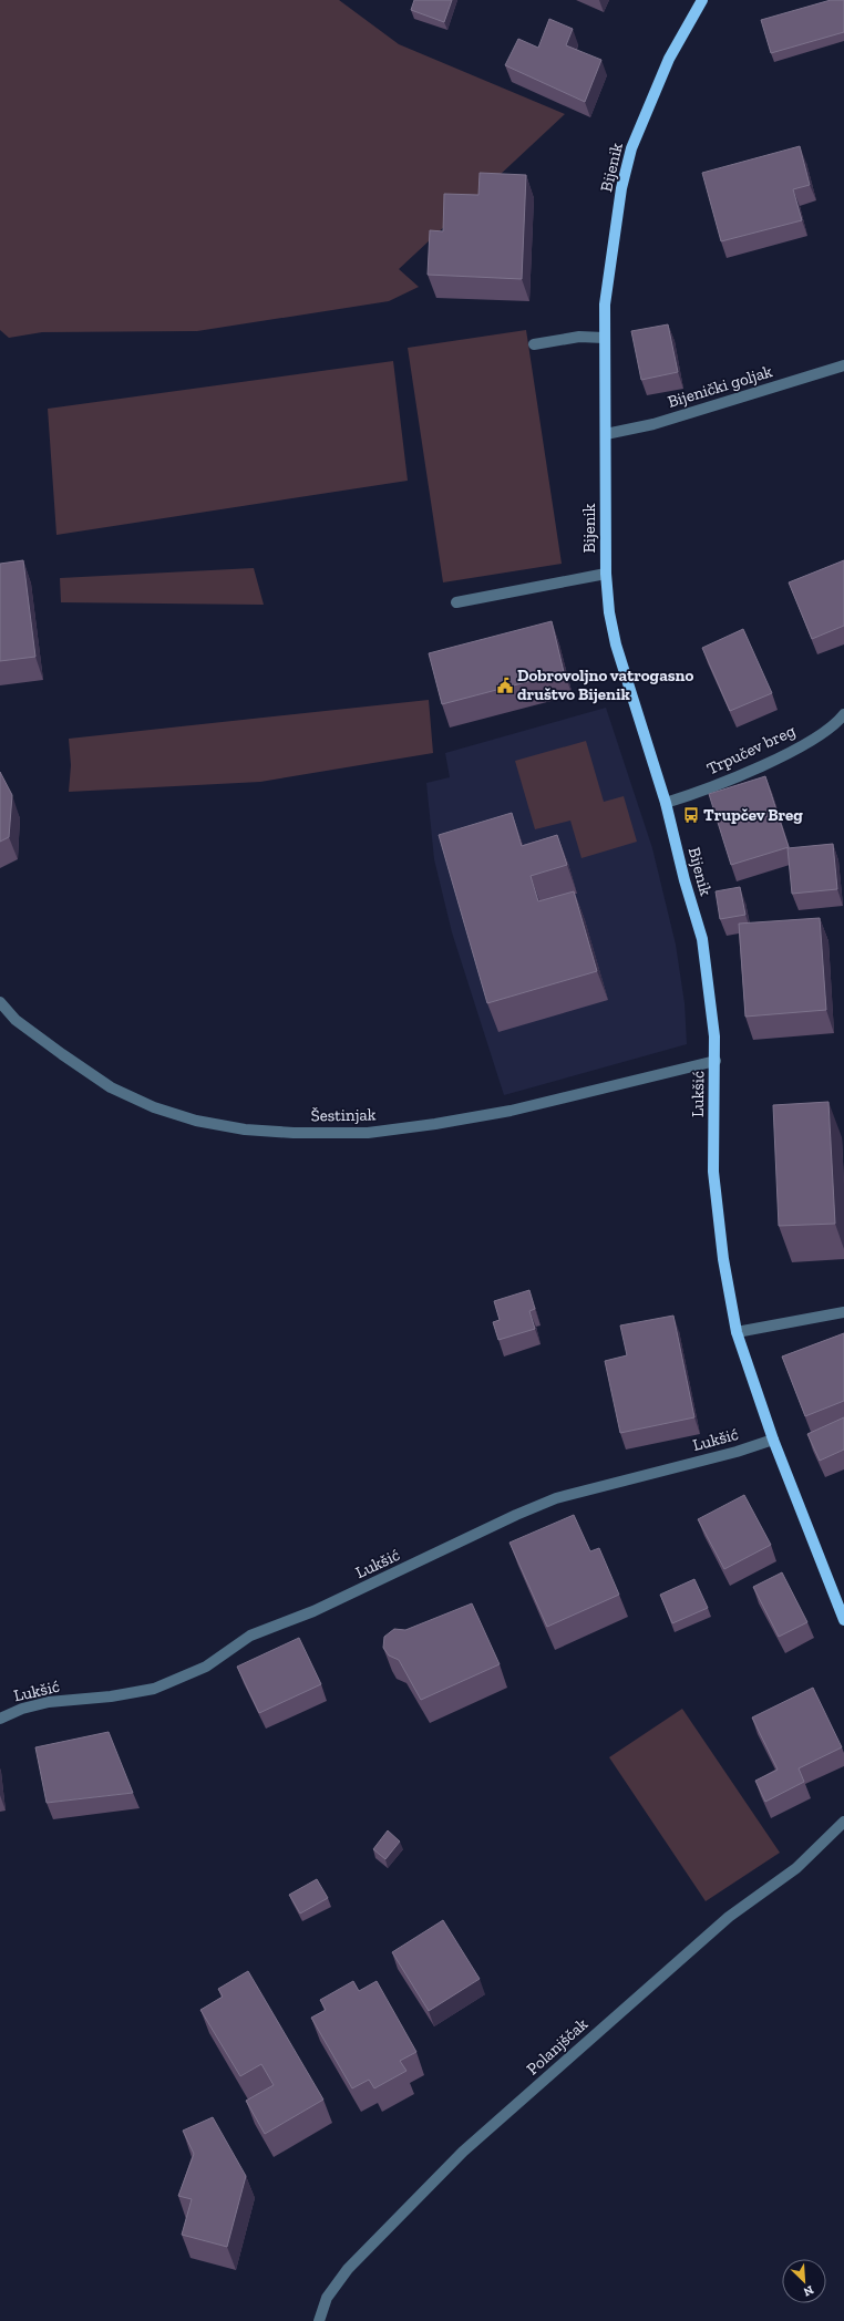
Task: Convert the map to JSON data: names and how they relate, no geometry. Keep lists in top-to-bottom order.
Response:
{
  "streets": {
    "main road": ["Bijenik", "Lukšić"],
    "street": [
      "Bijenički goljak",
      "Trpučev breg",
      "Šestinjak",
      "Polanjščak"
    ]
  },
  "crossings": [
    ["Bijenik", "Bijenički goljak"],
    ["Bijenik", "Trpučev breg"],
    ["Bijenik", "Lukšić"],
    ["Bijenik", "Šestinjak"],
    ["Lukšić", "Šestinjak"]
  ],
  "places": {
    "public building": ["Dobrovoljno vatrogasno društvo Bijenik"],
    "bus stop": ["Trupčev Breg"]
  },
  "north": "bottom right"
}
